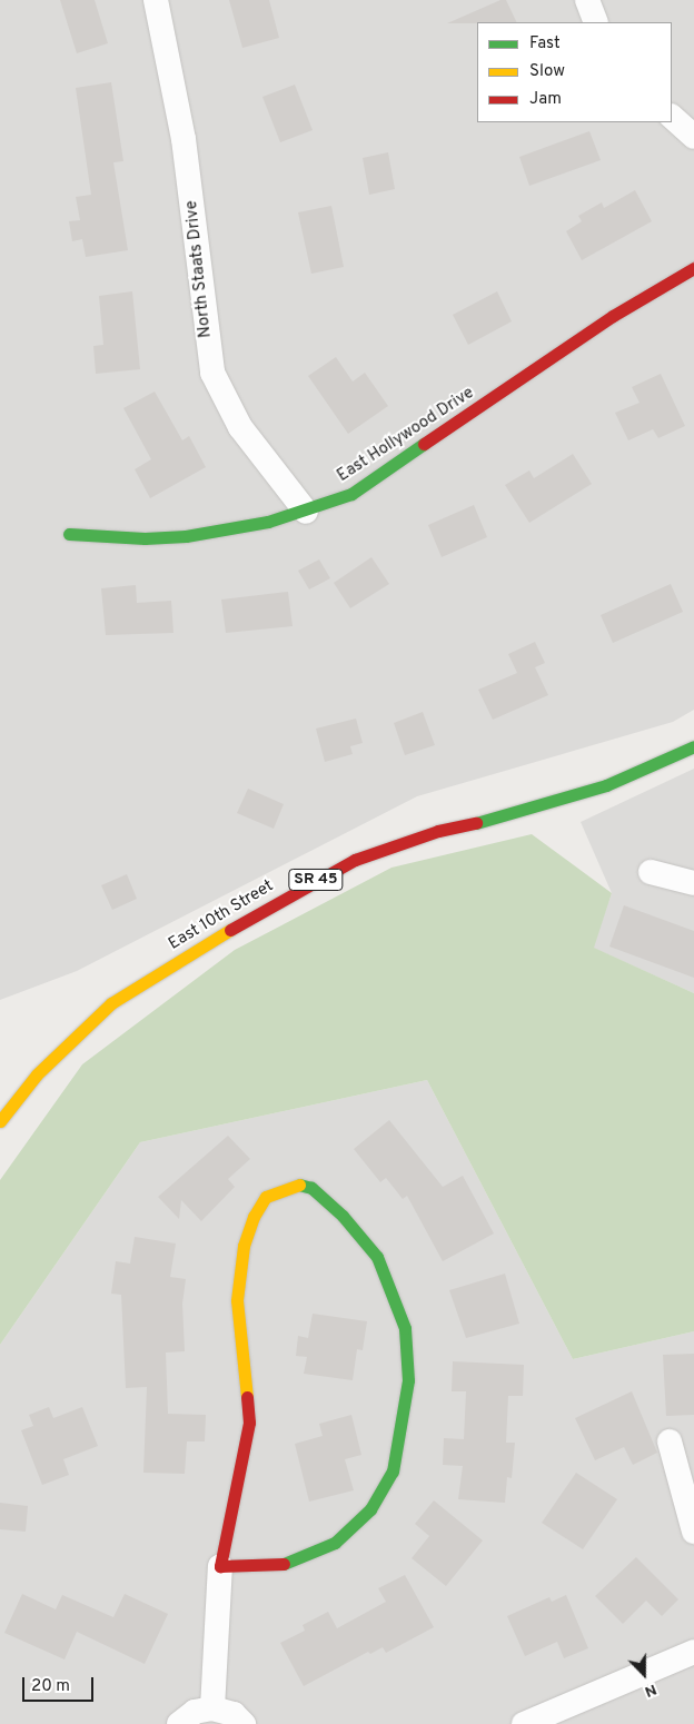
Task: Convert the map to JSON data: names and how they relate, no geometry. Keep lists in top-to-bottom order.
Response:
{
  "streets": {
    "street": [
      "North Staats Drive",
      "East Hollywood Drive",
      "SR 45",
      "East 10th Street"
    ]
  },
  "crossings": [
    ["North Staats Drive", "East Hollywood Drive"]
  ],
  "legend": ["Fast", "Slow", "Jam"],
  "scale_bar": "20 m",
  "north": "bottom"
}
